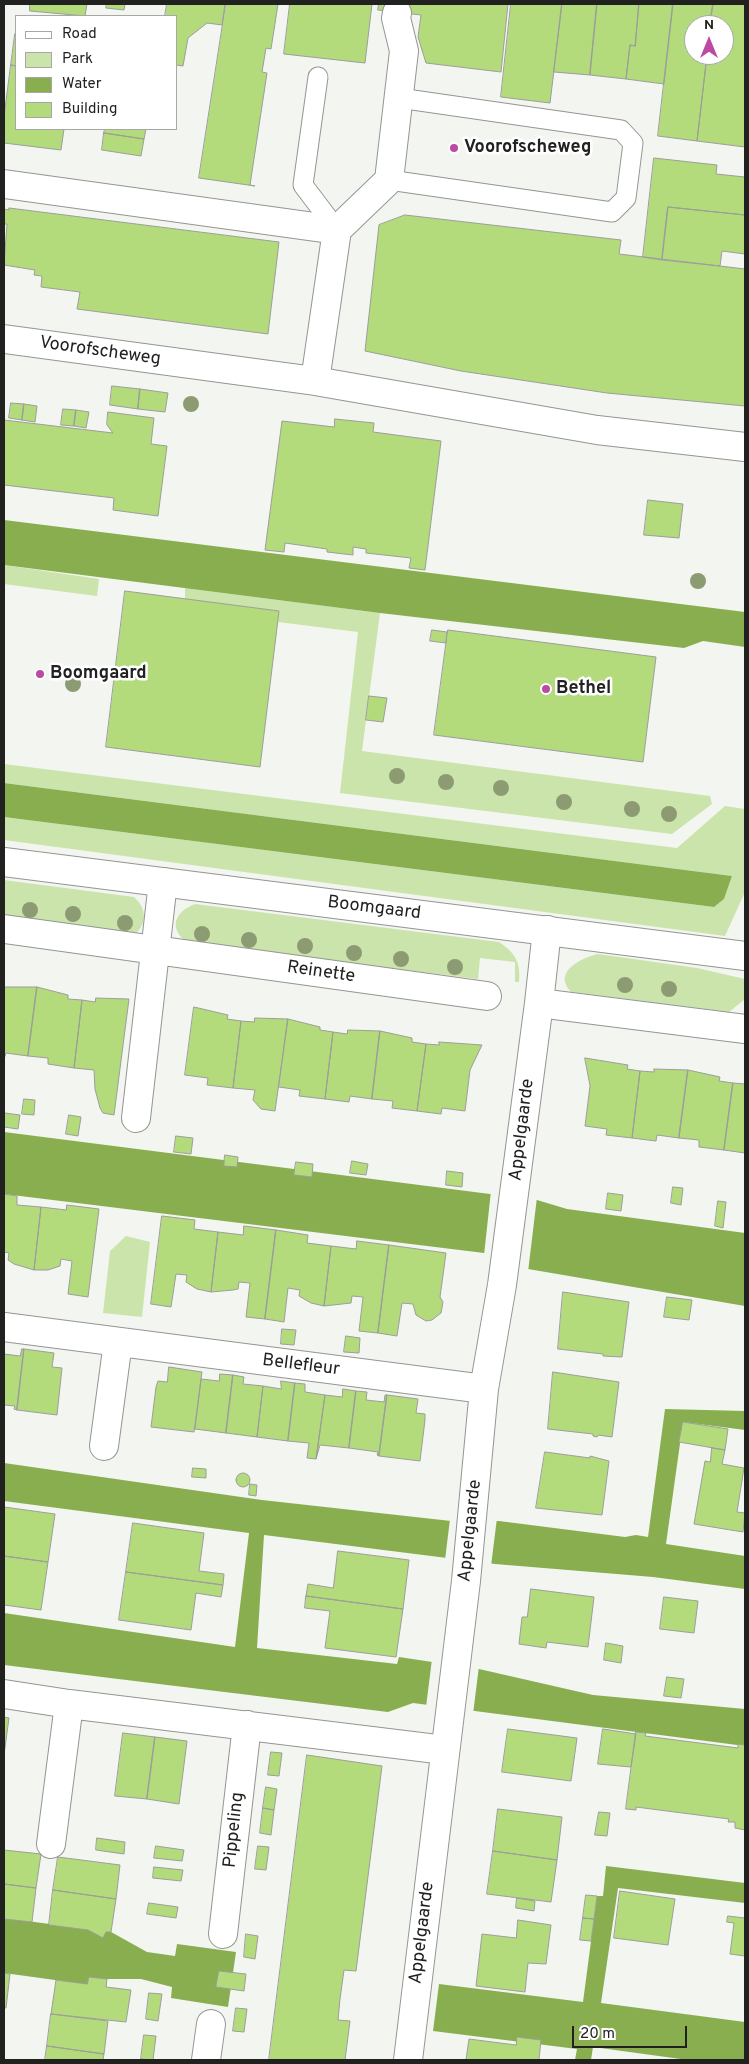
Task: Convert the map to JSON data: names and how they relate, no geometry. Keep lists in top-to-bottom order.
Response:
{
  "streets": {
    "street": [
      "Voorofscheweg",
      "Boomgaard",
      "Reinette",
      "Appelgaarde",
      "Bellefleur",
      "Pippeling"
    ]
  },
  "crossings": [
    ["Appelgaarde", "Bellefleur"]
  ],
  "places": ["Voorofscheweg", "Boomgaard", "Bethel"],
  "legend": [
    "Road",
    "Park",
    "Water",
    "Building"
  ],
  "scale_bar": "20 m",
  "north": "top"
}
